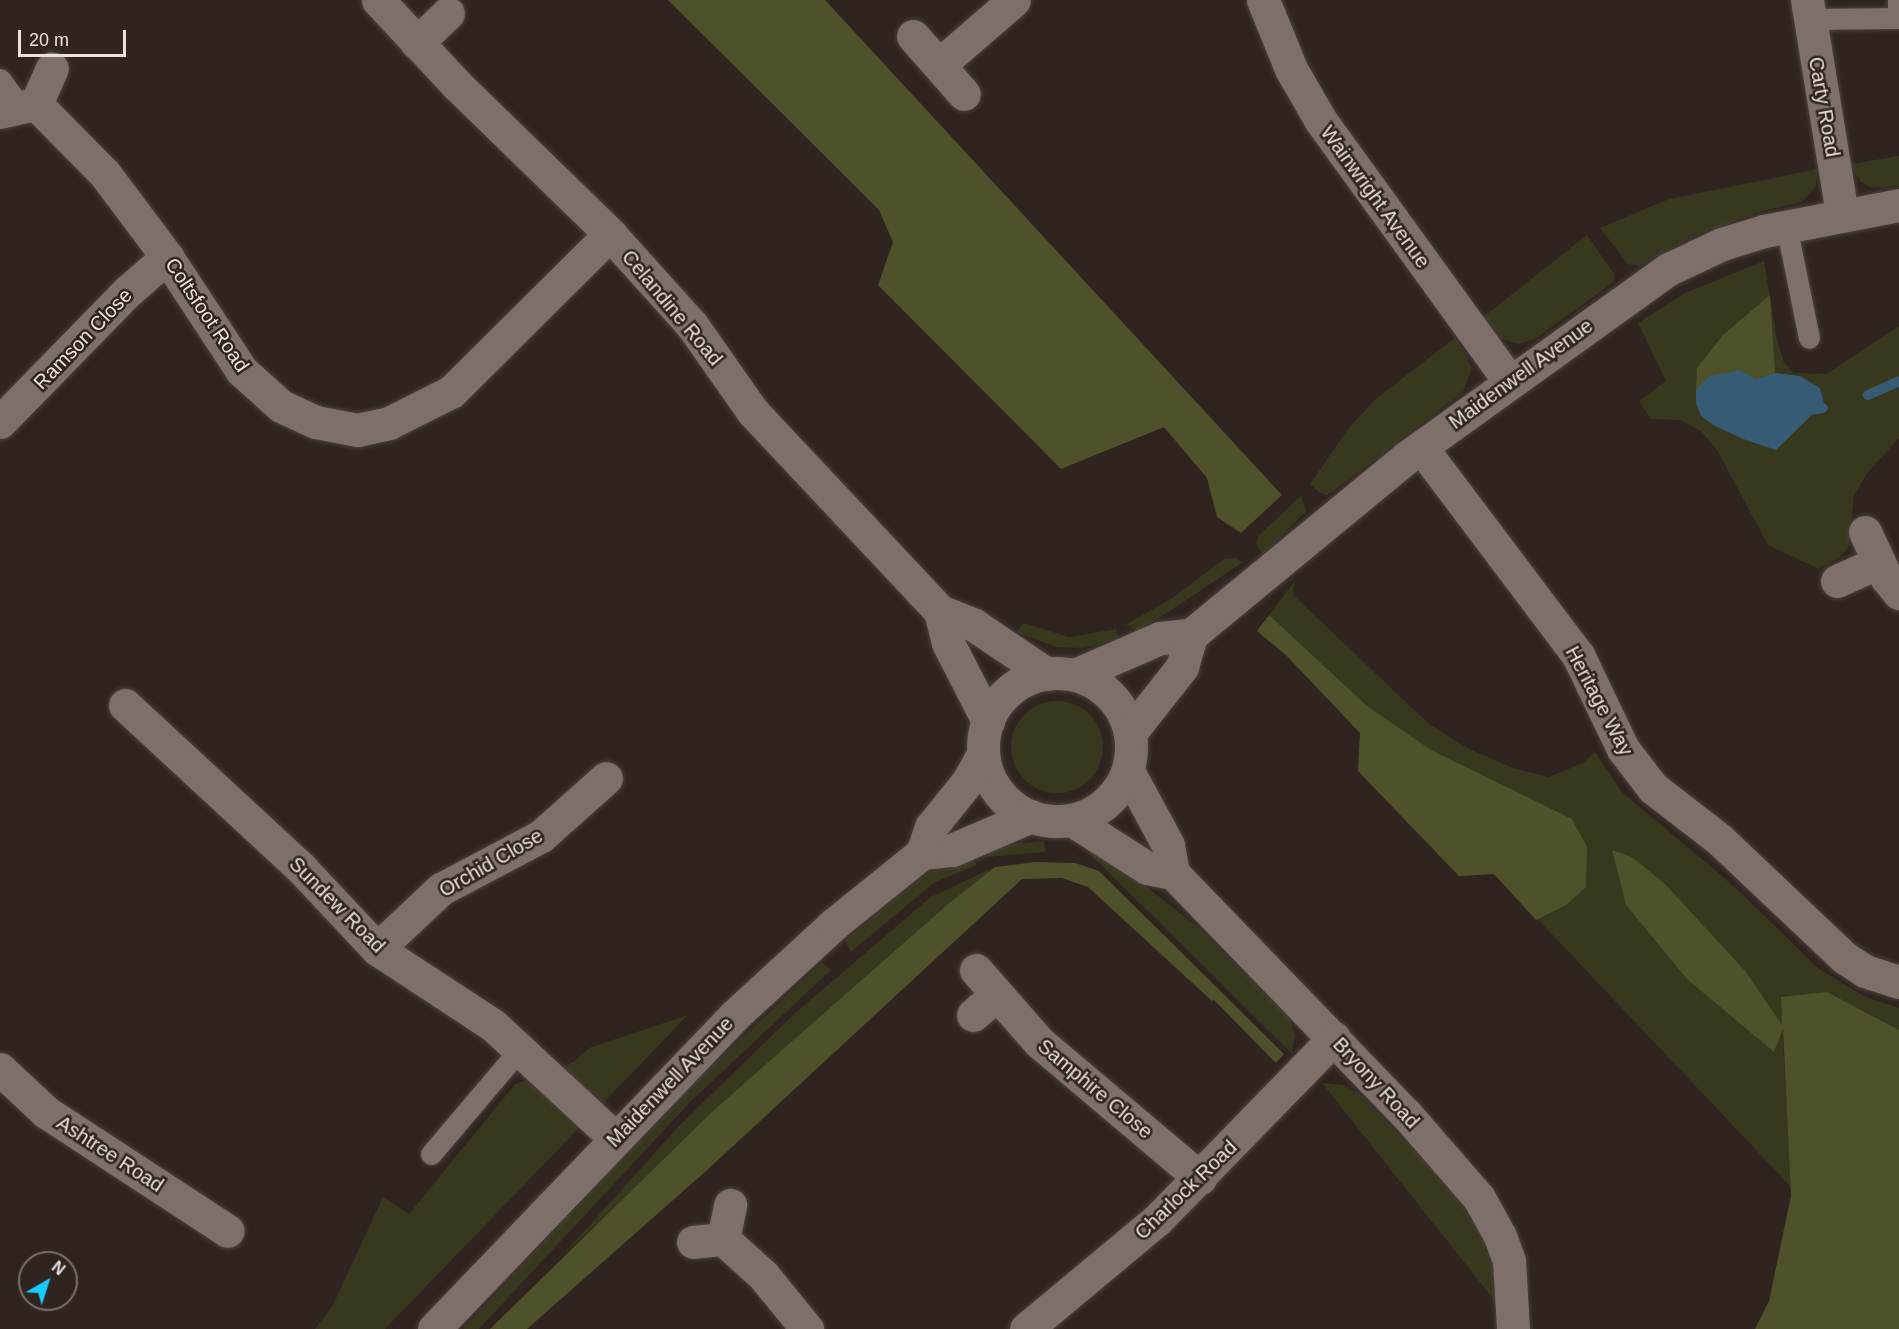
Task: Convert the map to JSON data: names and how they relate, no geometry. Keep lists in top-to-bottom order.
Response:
{
  "streets": {
    "street": [
      "Carty Road",
      "Wainwright Avenue",
      "Celandine Road",
      "Coltsfoot Road",
      "Ramson Close",
      "Maidenwell Avenue",
      "Heritage Way",
      "Orchid Close",
      "Sundew Road",
      "Bryony Road",
      "Samphire Close",
      "Ashtree Road",
      "Charlock Road"
    ]
  },
  "crossings": [
    ["Carty Road", "Maidenwell Avenue"],
    ["Wainwright Avenue", "Maidenwell Avenue"],
    ["Celandine Road", "Coltsfoot Road"],
    ["Coltsfoot Road", "Ramson Close"],
    ["Maidenwell Avenue", "Heritage Way"],
    ["Maidenwell Avenue", "Sundew Road"],
    ["Orchid Close", "Sundew Road"],
    ["Bryony Road", "Charlock Road"],
    ["Samphire Close", "Charlock Road"]
  ],
  "scale_bar": "20 m",
  "north": "top right"
}
